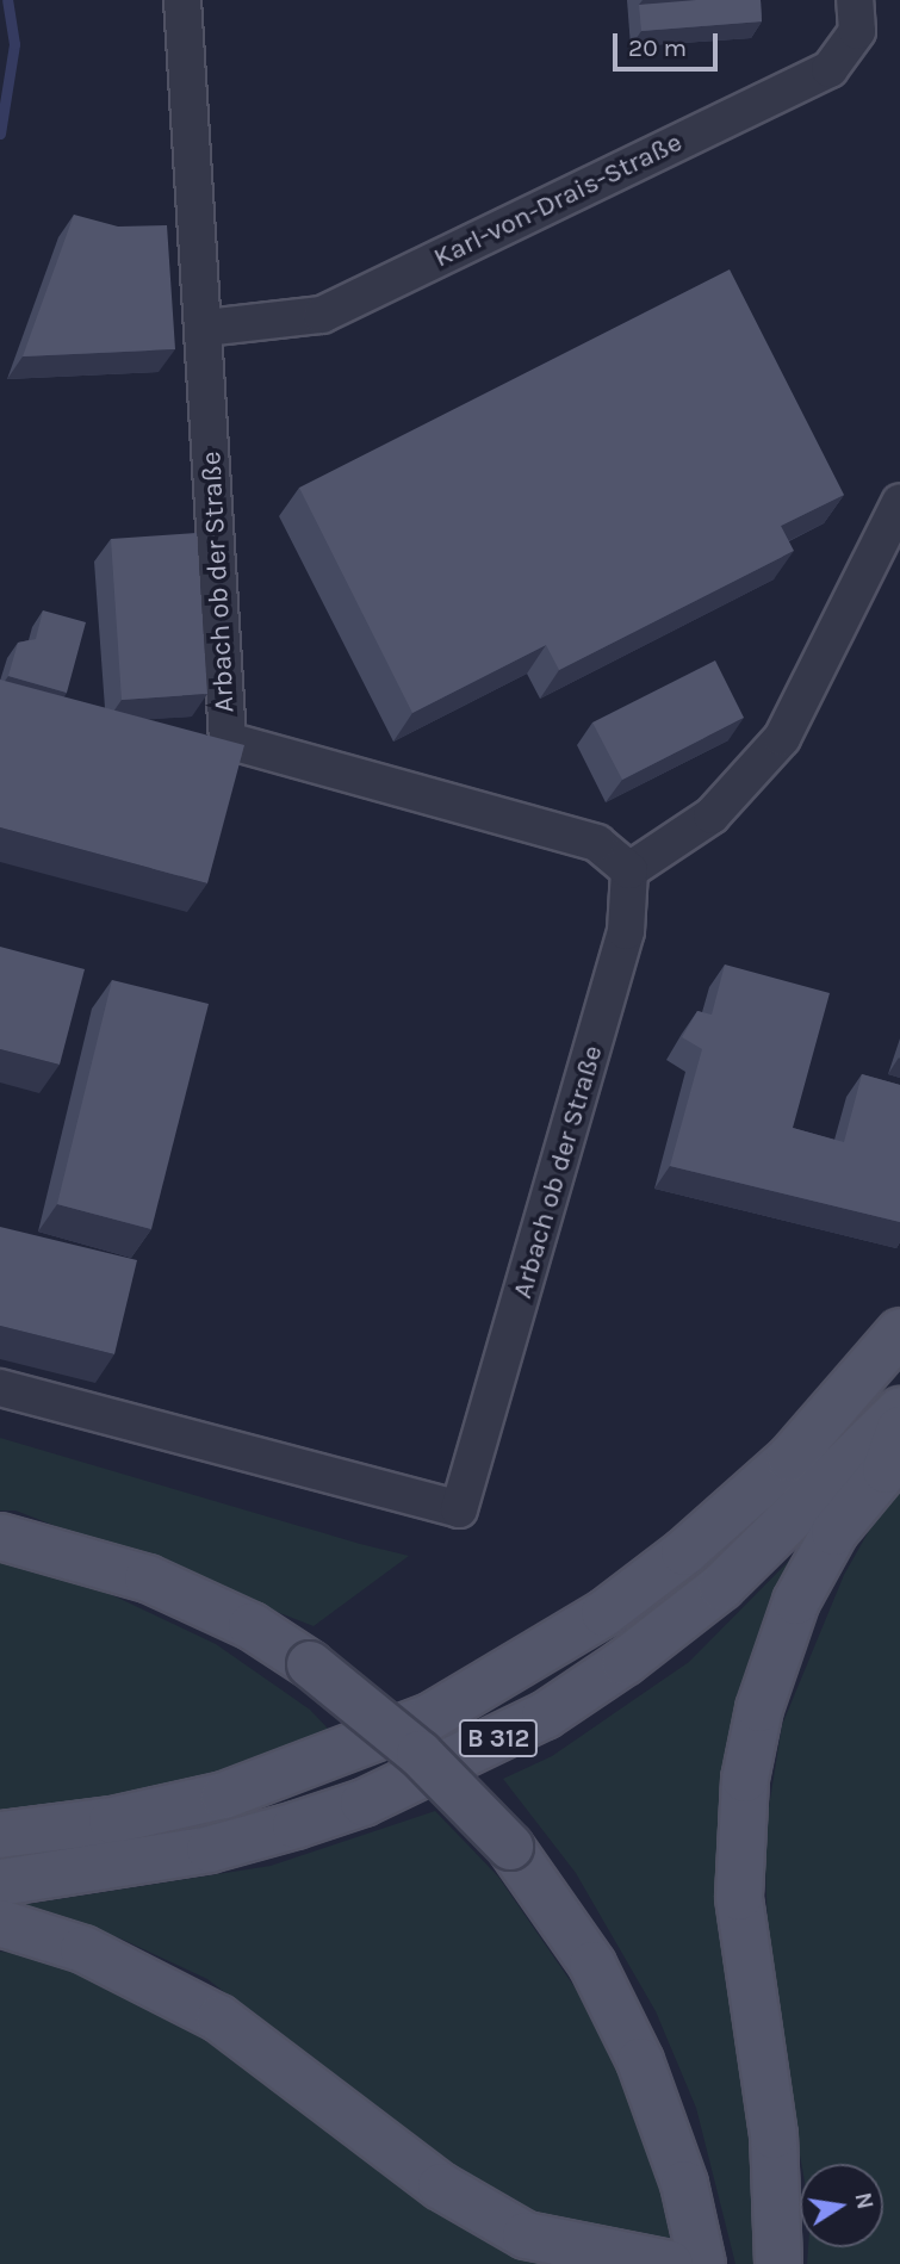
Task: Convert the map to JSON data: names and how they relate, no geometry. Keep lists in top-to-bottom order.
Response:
{
  "streets": {
    "main road": ["B 312"],
    "street": ["Karl-von-Drais-Straße", "Arbach ob der Straße"]
  },
  "crossings": [
    ["Karl-von-Drais-Straße", "Arbach ob der Straße"]
  ],
  "scale_bar": "20 m",
  "north": "right"
}
